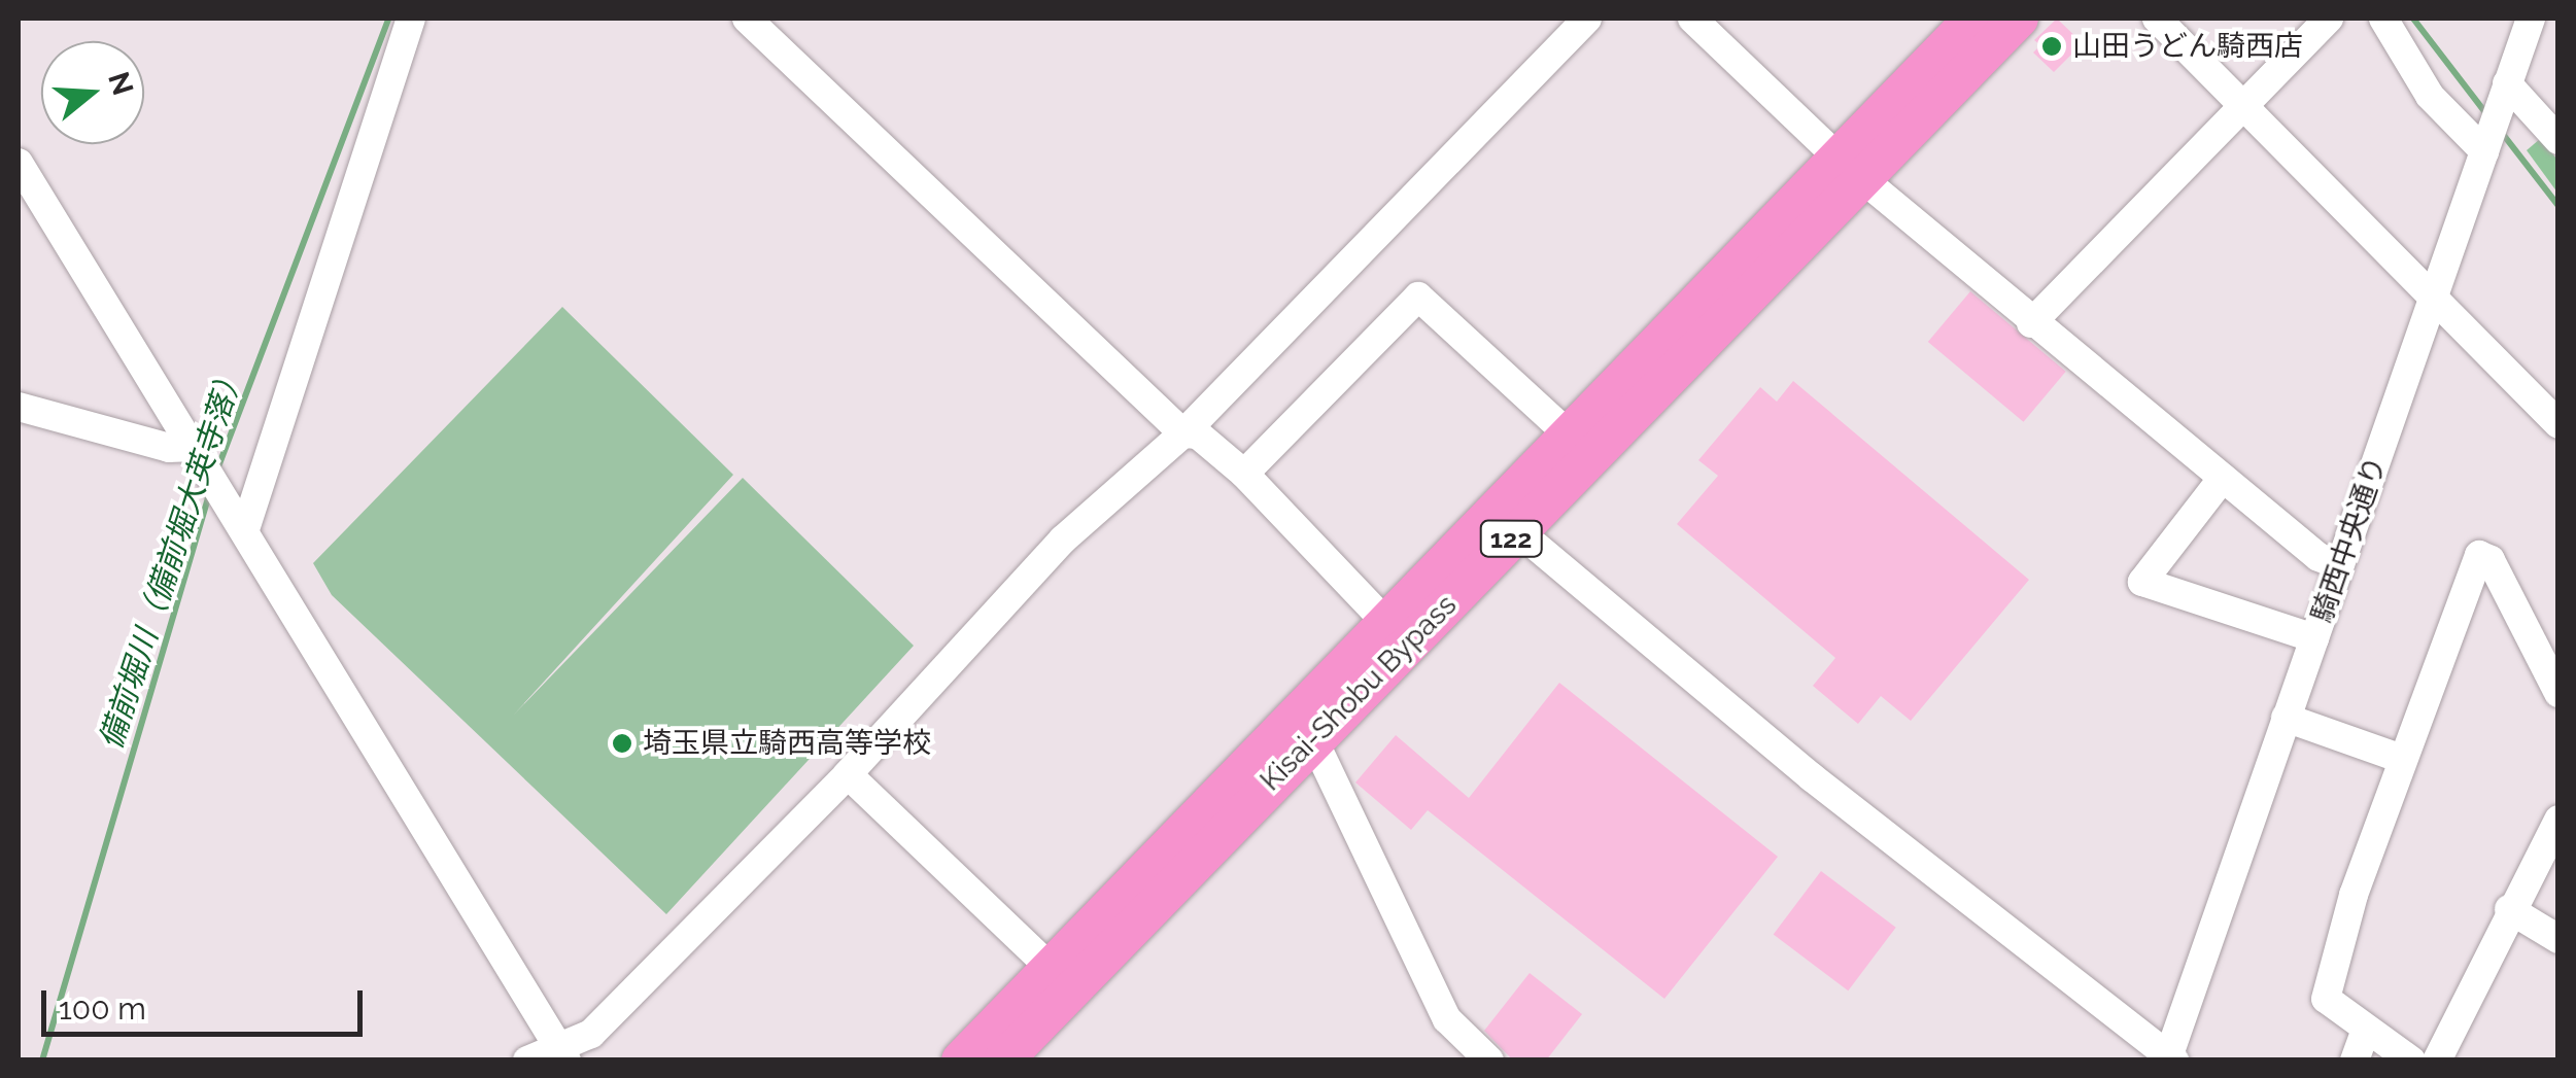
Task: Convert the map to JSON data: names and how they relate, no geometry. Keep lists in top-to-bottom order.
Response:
{
  "streets": {
    "highway": ["122", "Kisai-Shobu Bypass"],
    "street": ["騎西中央通り"]
  },
  "water": ["備前堀川（備前堀大英寺落）"],
  "places": ["山田うどん騎西店", "埼玉県立騎西高等学校"],
  "scale_bar": "100 m",
  "north": "right"
}
